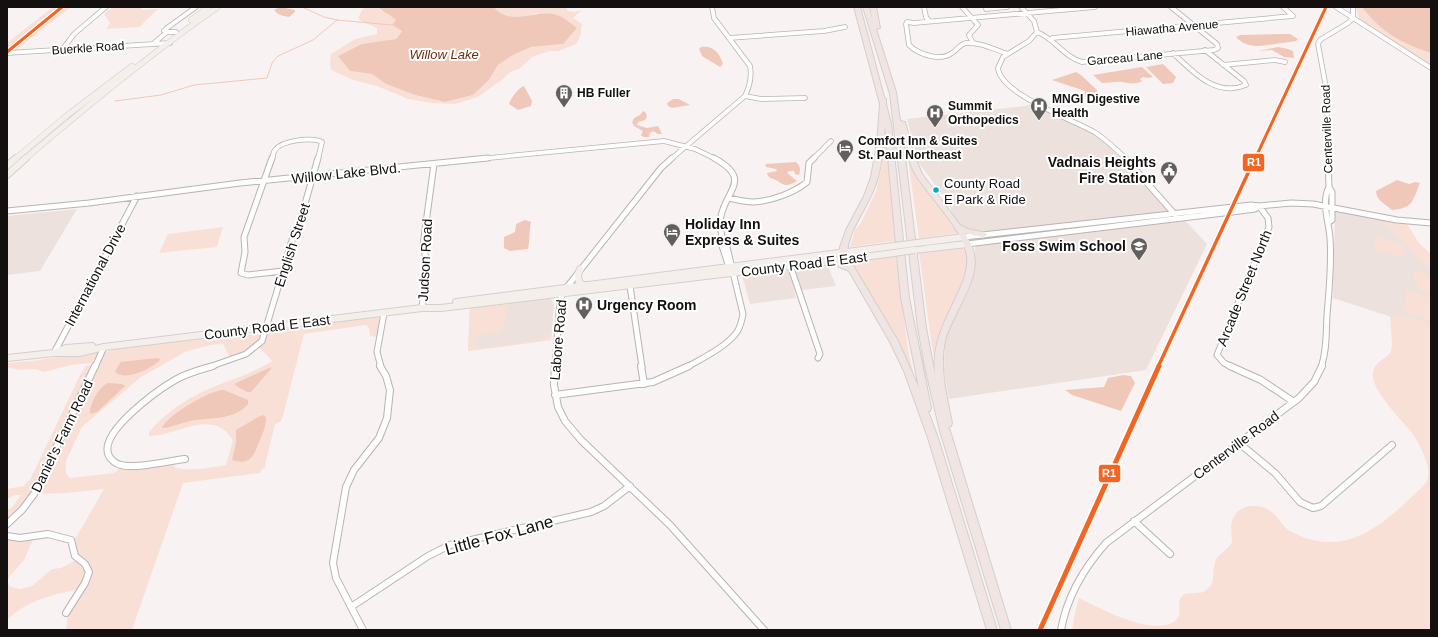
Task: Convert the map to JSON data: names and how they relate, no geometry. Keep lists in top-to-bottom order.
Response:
{
  "streets": {
    "main road": ["County Road E East"],
    "street": [
      "Hiawatha Avenue",
      "Buerkle Road",
      "Garceau Lane",
      "Centerville Road",
      "Willow Lake Blvd.",
      "English Street",
      "Judson Road",
      "International Drive",
      "Arcade Street North",
      "Labore Road",
      "Daniel's Farm Road",
      "Little Fox Lane"
    ]
  },
  "crossings": [
    ["Hiawatha Avenue", "Garceau Lane"],
    ["Centerville Road", "Arcade Street North"],
    ["Willow Lake Blvd.", "English Street"],
    ["Willow Lake Blvd.", "Judson Road"],
    ["Willow Lake Blvd.", "County Road E East"],
    ["Willow Lake Blvd.", "International Drive"],
    ["Willow Lake Blvd.", "Labore Road"],
    ["English Street", "County Road E East"],
    ["Judson Road", "County Road E East"],
    ["County Road E East", "International Drive"],
    ["County Road E East", "Arcade Street North"],
    ["County Road E East", "Labore Road"],
    ["County Road E East", "Daniel's Farm Road"],
    ["Labore Road", "Little Fox Lane"]
  ],
  "water": ["Willow Lake"],
  "places": {
    "building": ["HB Fuller"],
    "hospital": ["MNGI Digestive Health", "Summit Orthopedics", "Urgency Room"],
    "hotel": ["Comfort Inn & Suites St. Paul Northeast", "Holiday Inn Express & Suites"],
    "public building": ["Vadnais Heights Fire Station"],
    "other": ["County Road E Park & Ride"],
    "school or university": ["Foss Swim School"]
  },
  "lines": ["transit line R1"]
}
